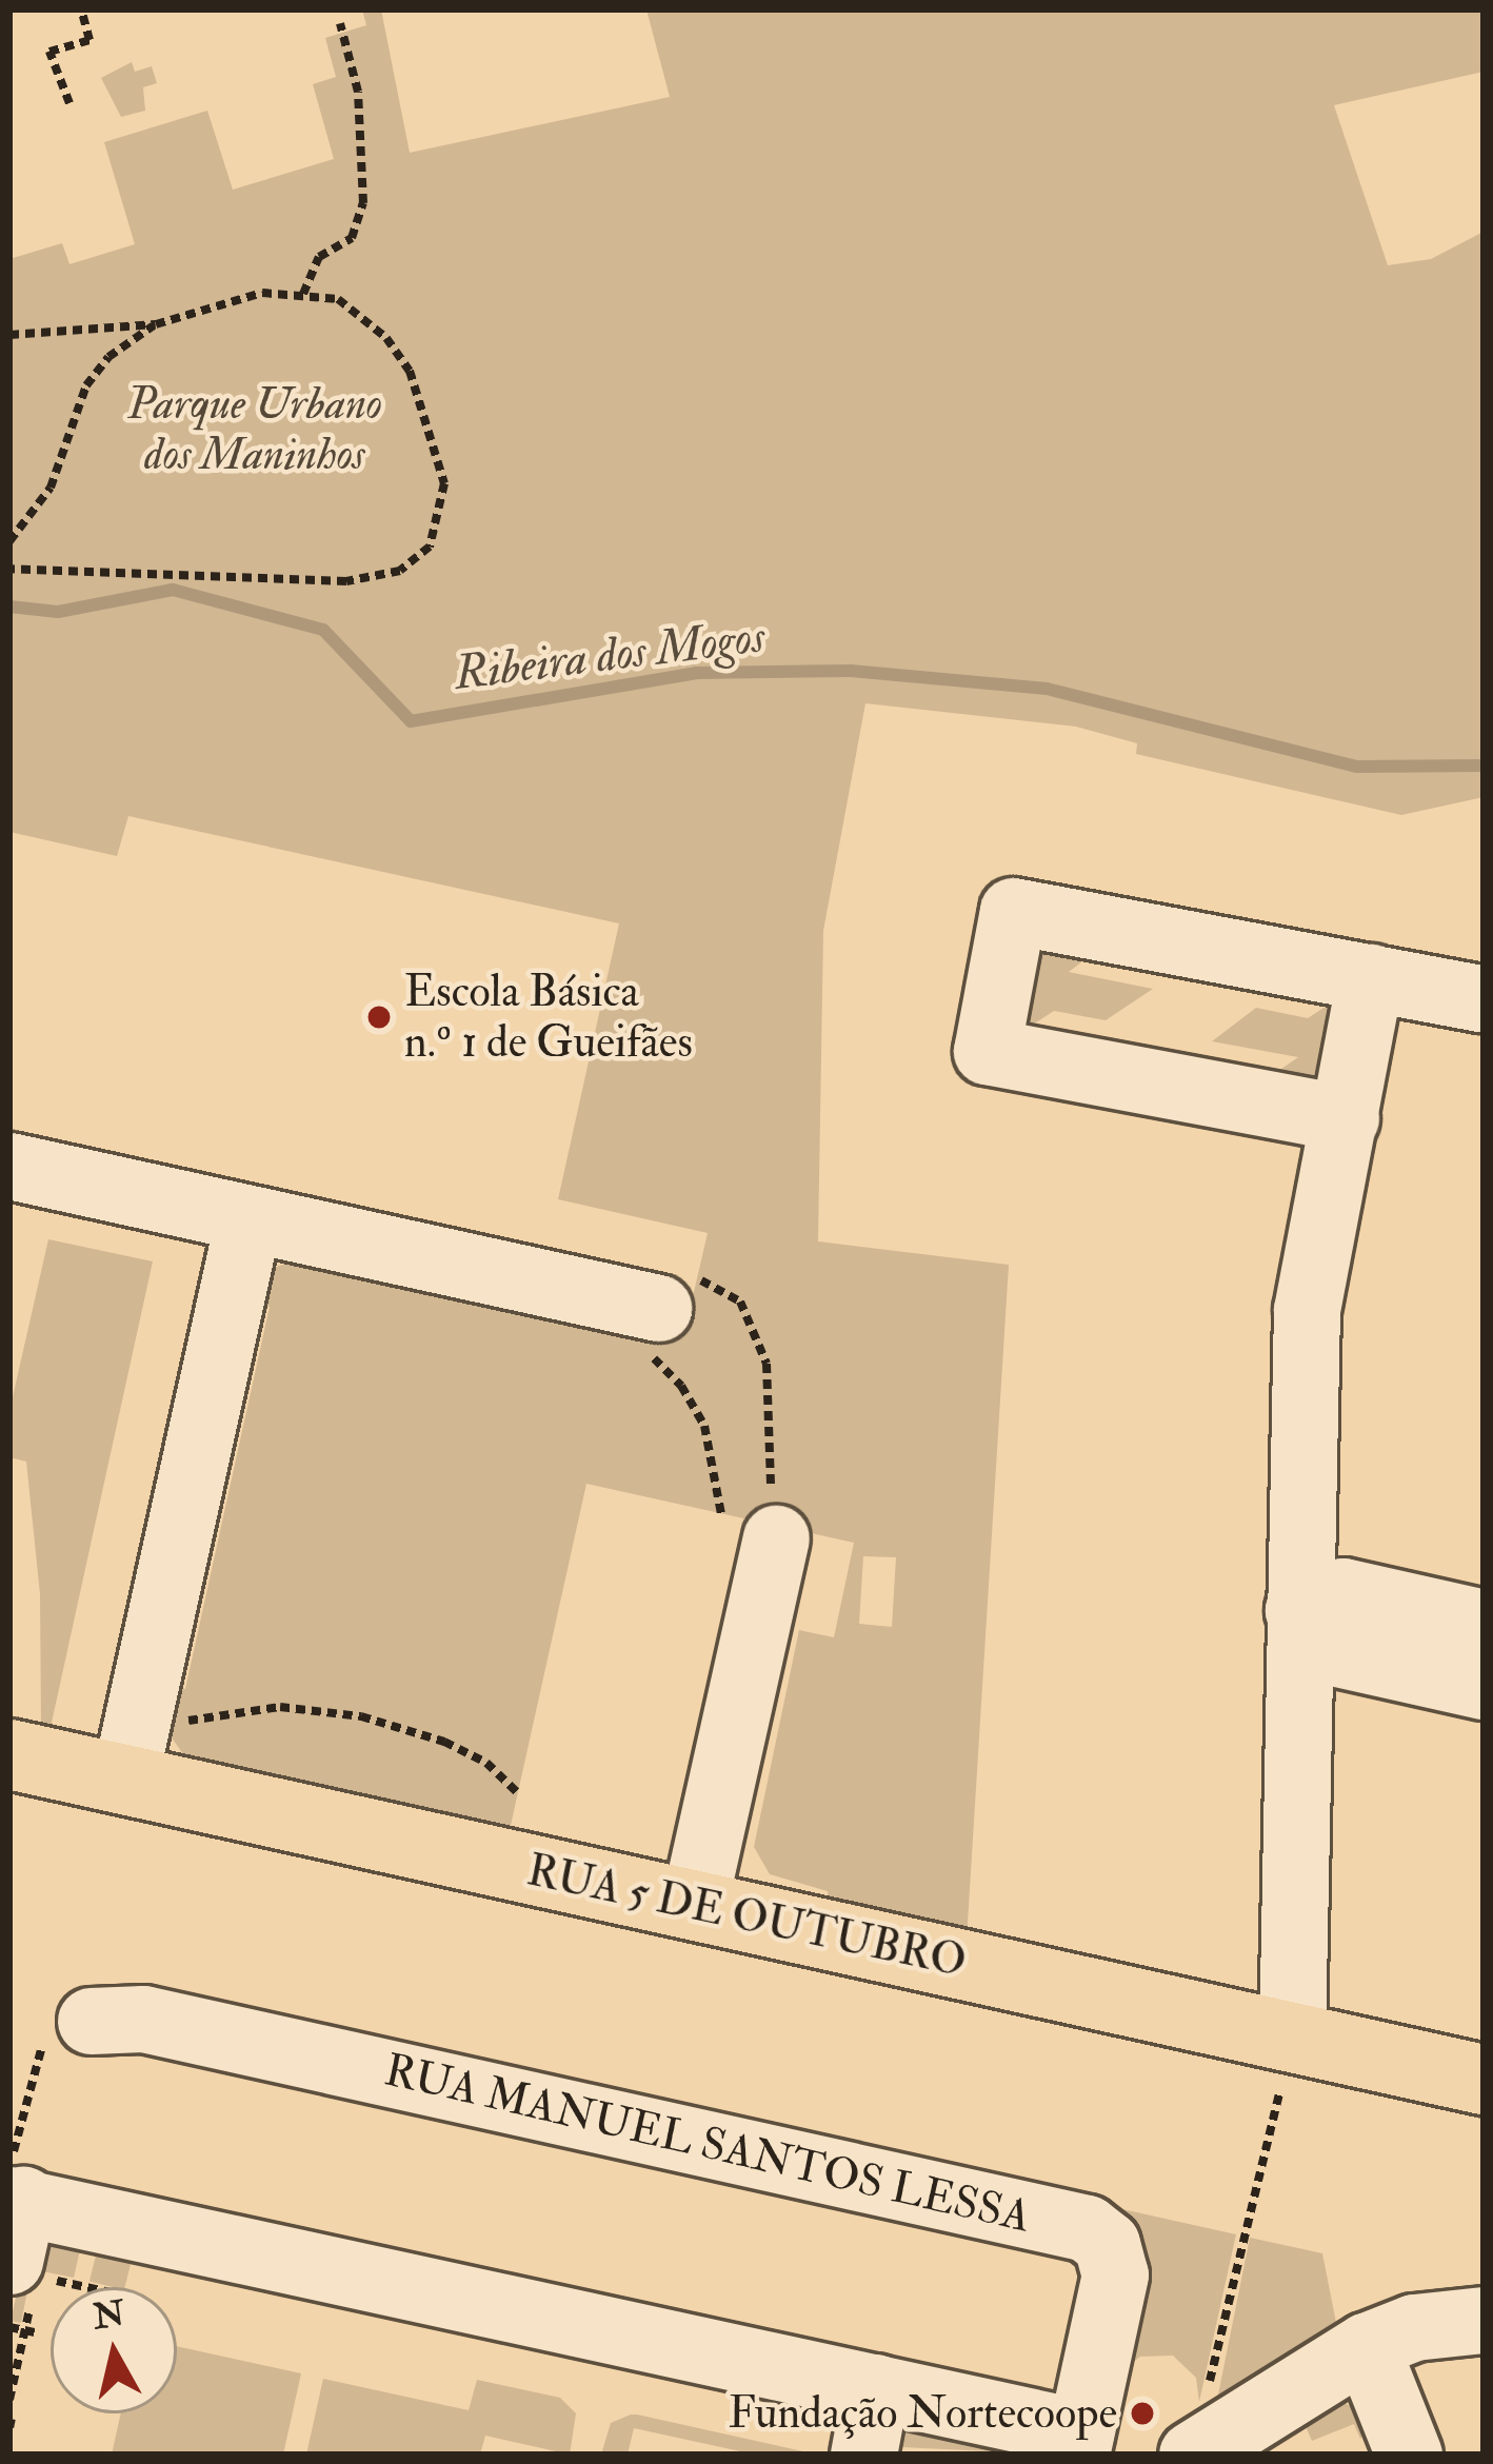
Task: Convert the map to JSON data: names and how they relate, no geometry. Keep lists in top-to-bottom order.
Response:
{
  "streets": {
    "main road": ["RUA 5 DE OUTUBRO"],
    "street": ["RUA MANUEL SANTOS LESSA"]
  },
  "water": ["Ribeira dos Mogos"],
  "parks": ["Parque Urbano dos Maninhos"],
  "places": ["Escola Básica n.º 1 de Gueifães", "Fundação Nortecoope"],
  "north": "top"
}
